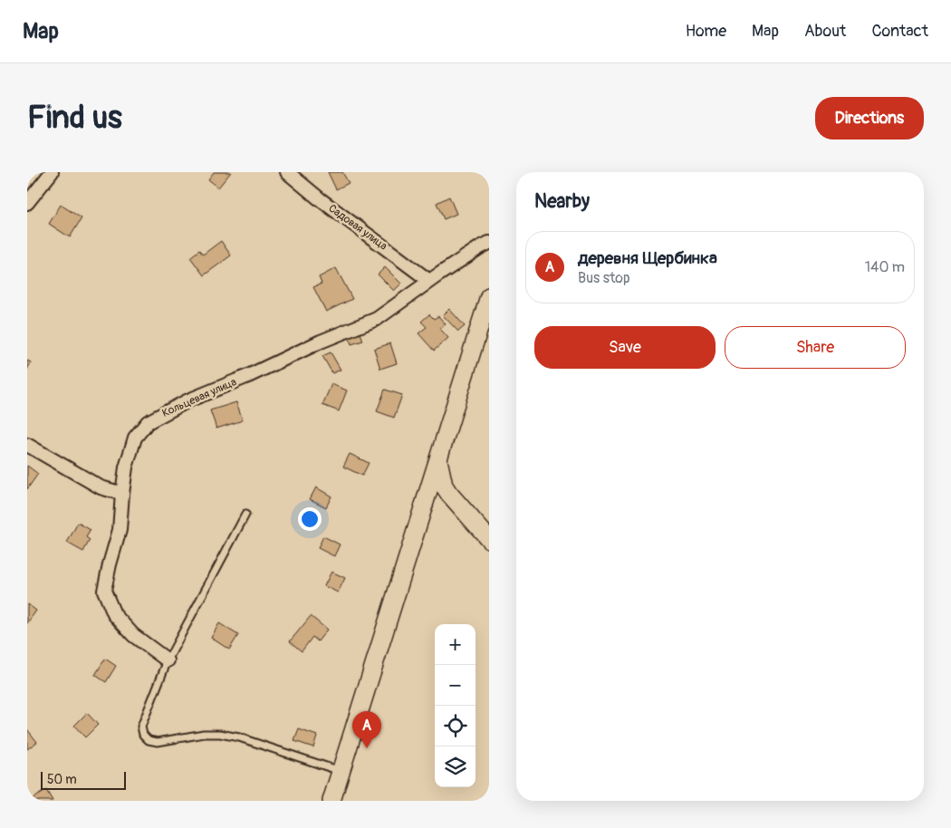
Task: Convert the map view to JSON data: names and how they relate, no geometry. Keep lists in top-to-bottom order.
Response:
{
  "streets": {
    "street": ["Садовая улица", "Кольцевая улица"]
  },
  "crossings": [
    ["Садовая улица", "Кольцевая улица"]
  ],
  "scale_bar": "50 m",
  "page": {
    "header": "Map",
    "nav": [
      "Home",
      "Map",
      "About",
      "Contact"
    ],
    "buttons": [
      "Directions",
      ["Save", "Share"]
    ],
    "title": "Find us",
    "heading": "Nearby",
    "list": [
      {
        "mark": "A",
        "name": "деревня Щербинка",
        "note": "Bus stop",
        "value": "140 m"
      }
    ],
    "map_buttons": ["+", "−"],
    "pins": "A",
    "scale": "50 m"
  }
}
